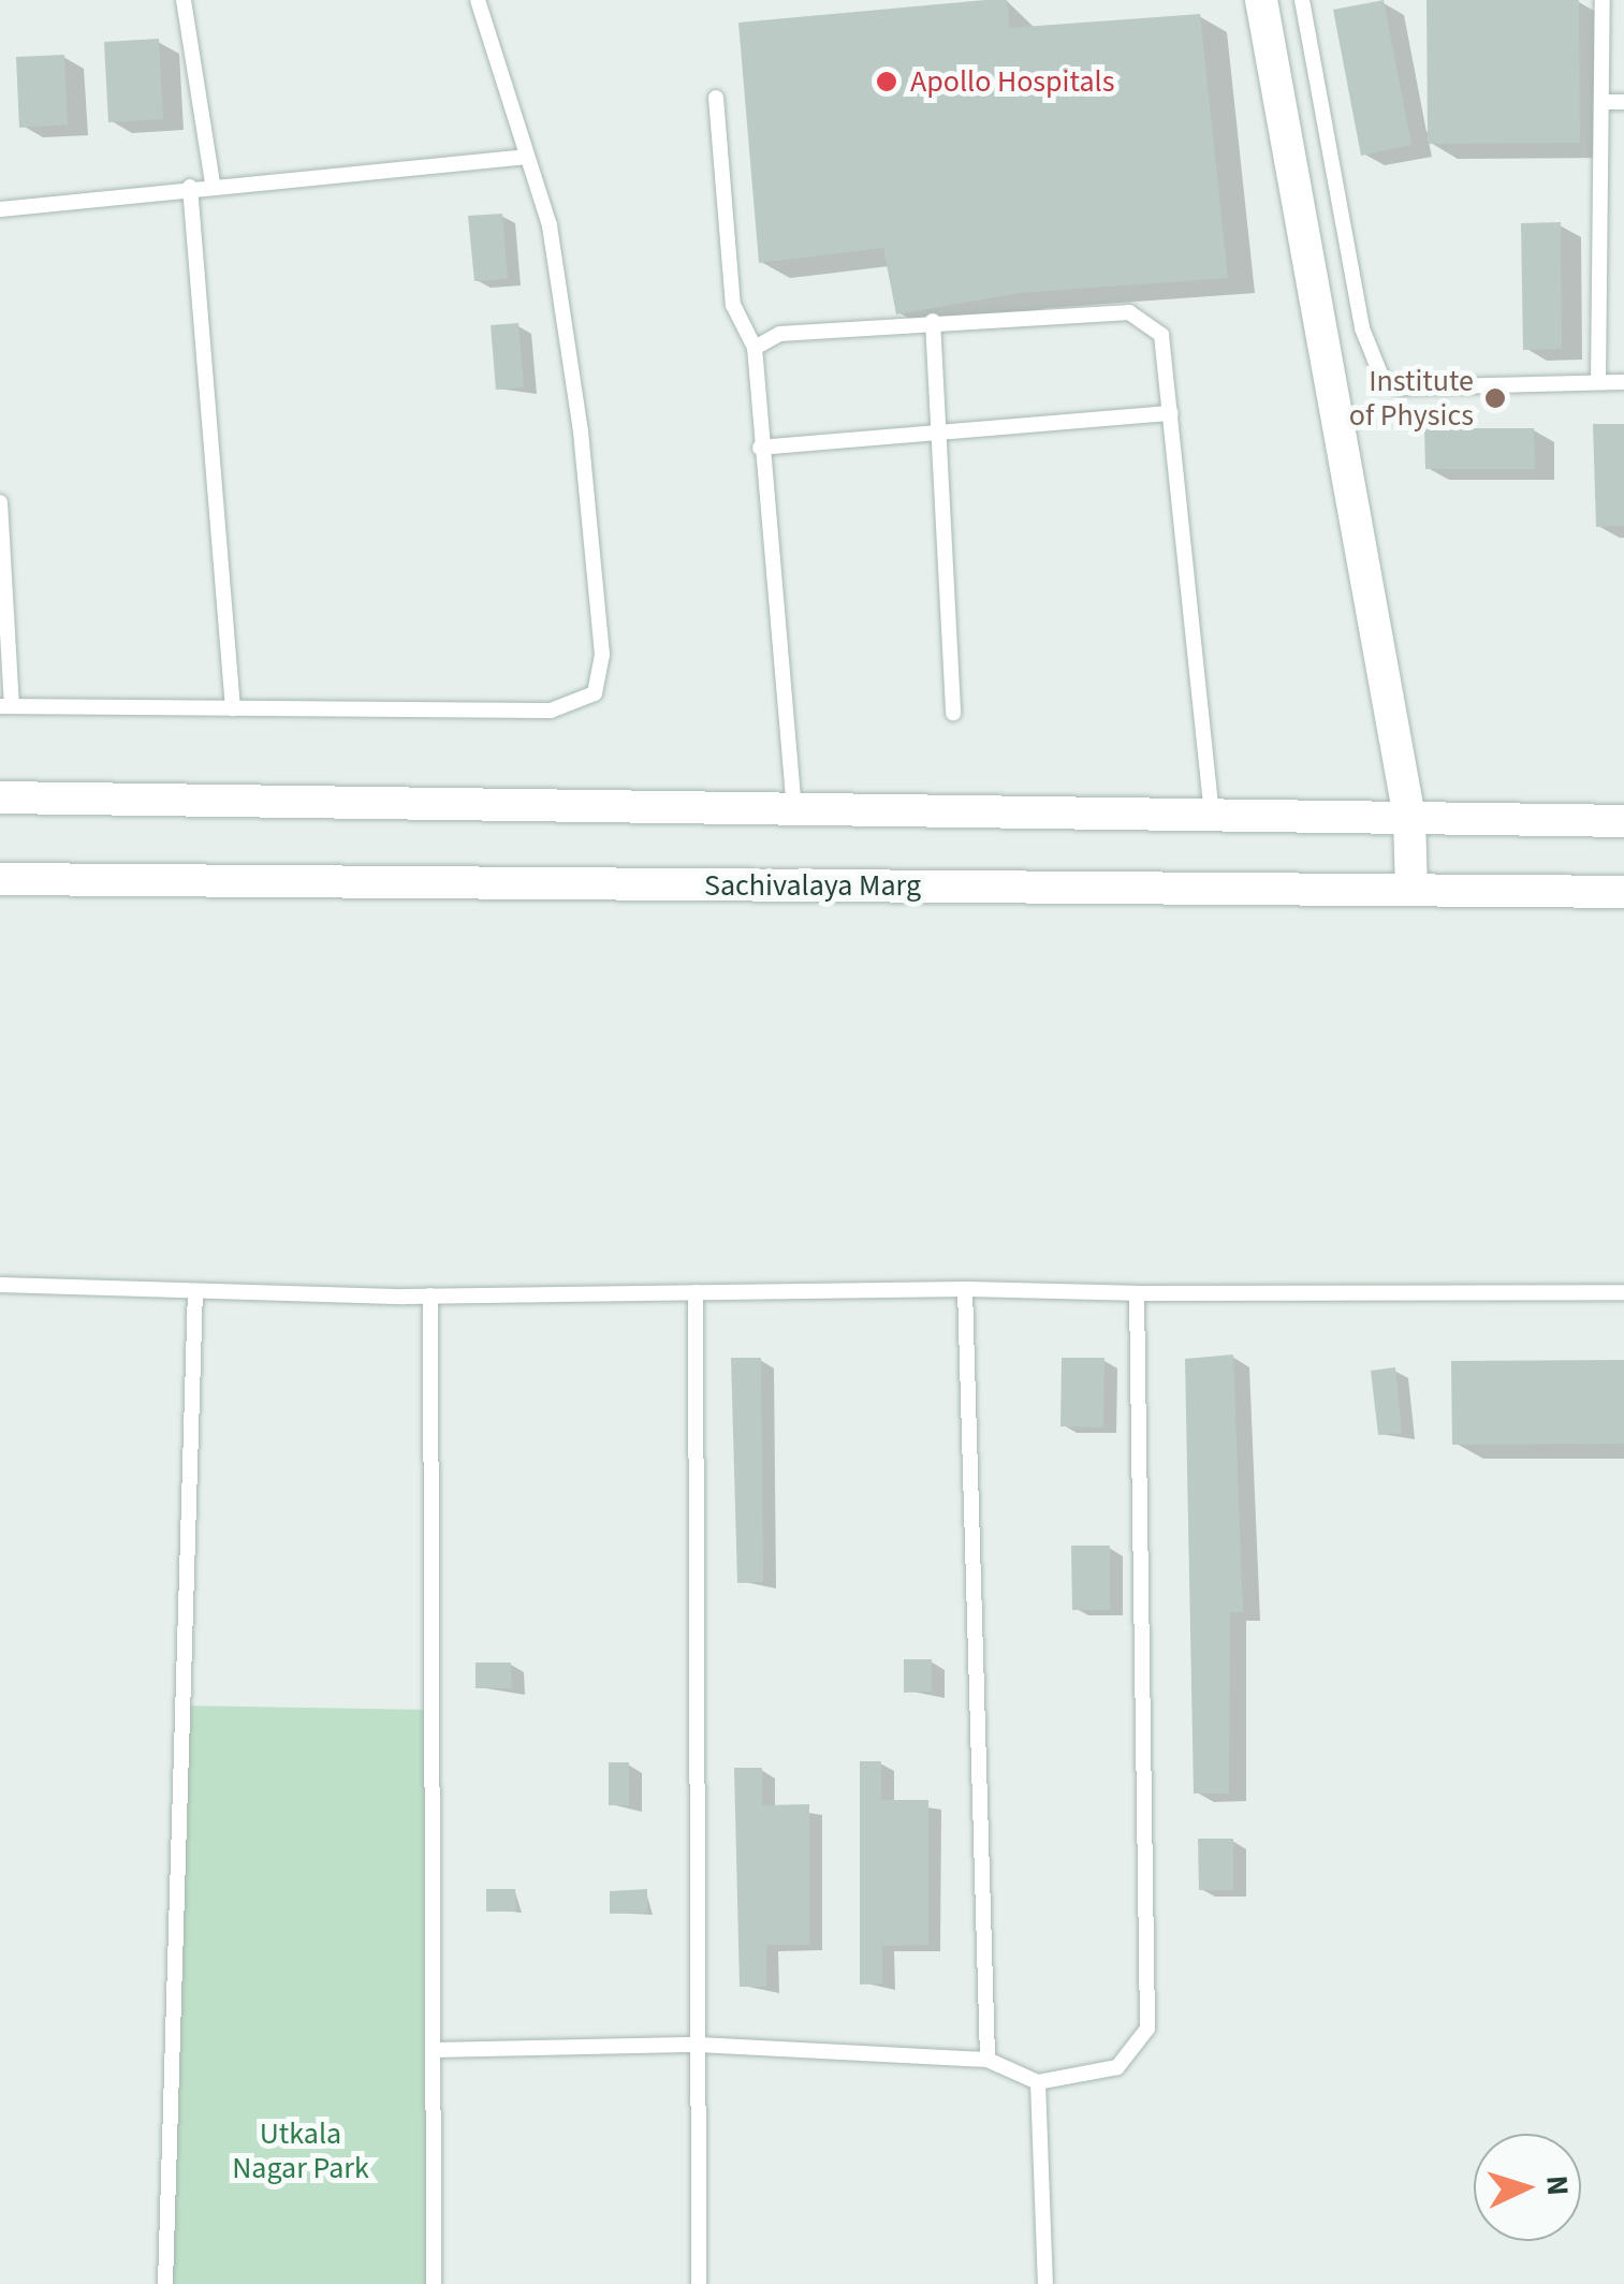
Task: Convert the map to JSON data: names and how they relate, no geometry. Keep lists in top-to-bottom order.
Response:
{
  "streets": {
    "main road": ["Sachivalaya Marg"]
  },
  "parks": ["Utkala Nagar Park"],
  "places": ["Apollo Hospitals", "Institute of Physics"],
  "north": "right"
}
